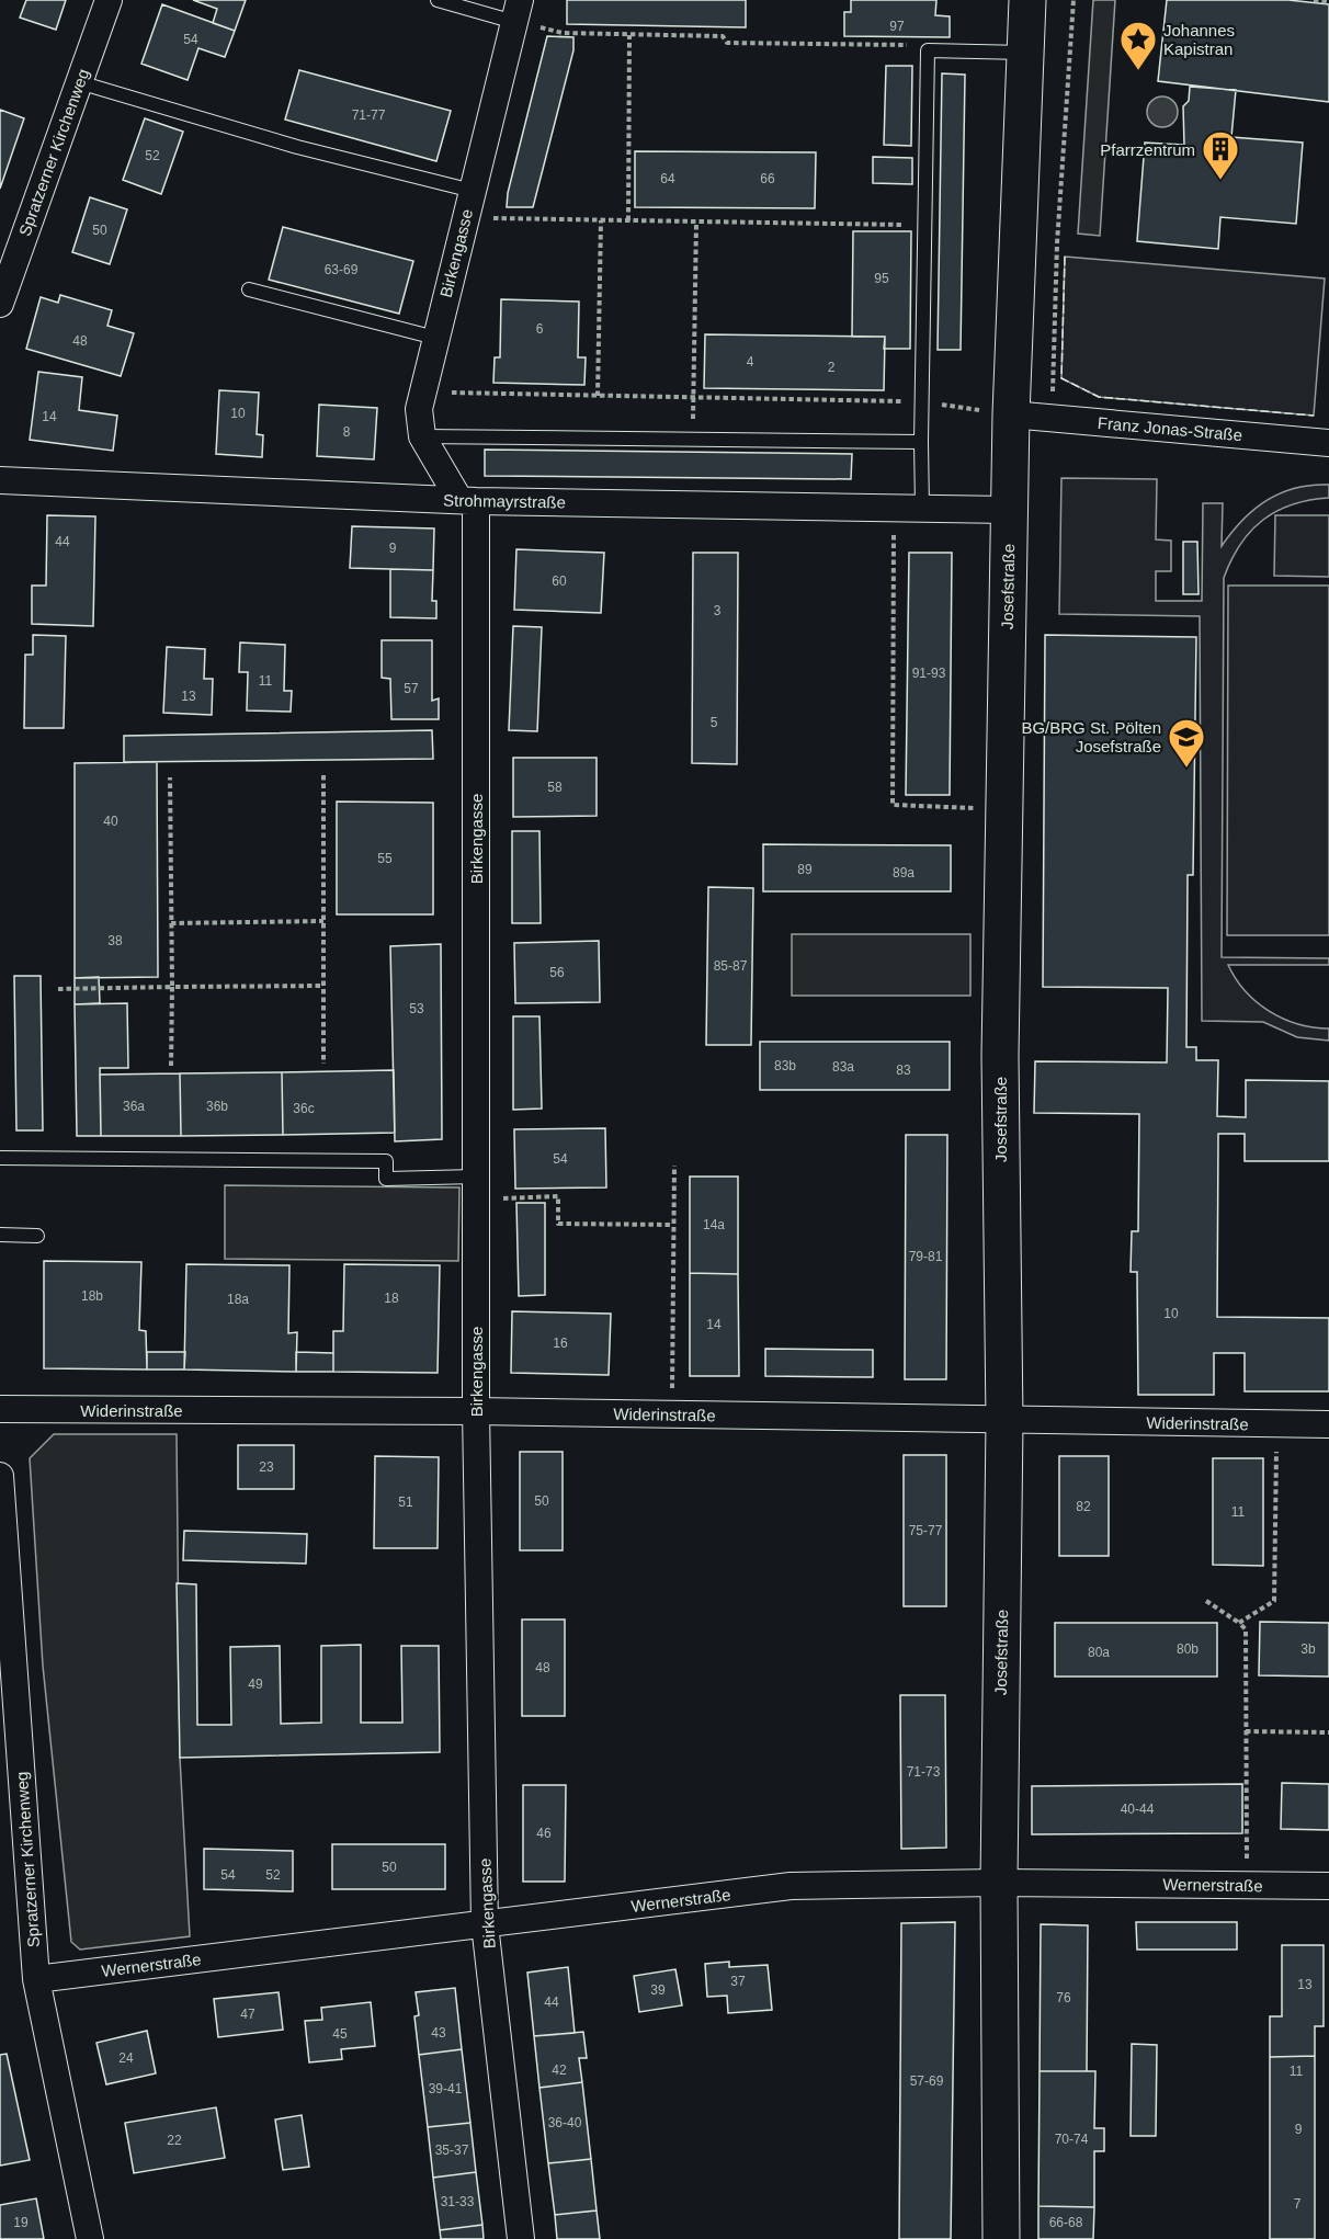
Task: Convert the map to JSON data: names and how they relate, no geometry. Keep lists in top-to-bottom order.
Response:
{
  "streets": {
    "street": [
      "Spratzerner Kirchenweg",
      "Birkengasse",
      "Franz Jonas-Straße",
      "Strohmayrstraße",
      "Josefstraße",
      "Widerinstraße",
      "Wernerstraße"
    ]
  },
  "crossings": [
    ["Spratzerner Kirchenweg", "Wernerstraße"],
    ["Birkengasse", "Strohmayrstraße"],
    ["Birkengasse", "Widerinstraße"],
    ["Birkengasse", "Wernerstraße"],
    ["Franz Jonas-Straße", "Josefstraße"],
    ["Strohmayrstraße", "Josefstraße"],
    ["Josefstraße", "Widerinstraße"],
    ["Josefstraße", "Wernerstraße"]
  ],
  "places": {
    "place": ["Johannes Kapistran"],
    "building": ["Pfarrzentrum"],
    "school or university": ["BG/BRG St. Pölten Josefstraße"]
  },
  "house_numbers": [
    "97",
    "54",
    "71-77",
    "52",
    "64",
    "66",
    "50",
    "63-69",
    "95",
    "6",
    "48",
    "4",
    "2",
    "10",
    "14",
    "8",
    "44",
    "9",
    "60",
    "3",
    "91-93",
    "11",
    "57",
    "13",
    "5",
    "58",
    "40",
    "55",
    "89",
    "89a",
    "38",
    "85-87",
    "56",
    "53",
    "83b",
    "83a",
    "83",
    "36a",
    "36b",
    "36c",
    "54",
    "14a",
    "79-81",
    "18b",
    "18",
    "18a",
    "10",
    "14",
    "16",
    "23",
    "50",
    "51",
    "82",
    "11",
    "75-77",
    "80b",
    "3b",
    "80a",
    "48",
    "49",
    "71-73",
    "40-44",
    "46",
    "50",
    "54",
    "52",
    "37",
    "13",
    "39",
    "76",
    "44",
    "47",
    "43",
    "45",
    "24",
    "42",
    "11",
    "57-69",
    "39-41",
    "36-40",
    "9",
    "70-74",
    "22",
    "35-37",
    "31-33",
    "7",
    "19",
    "66-68"
  ]
}
